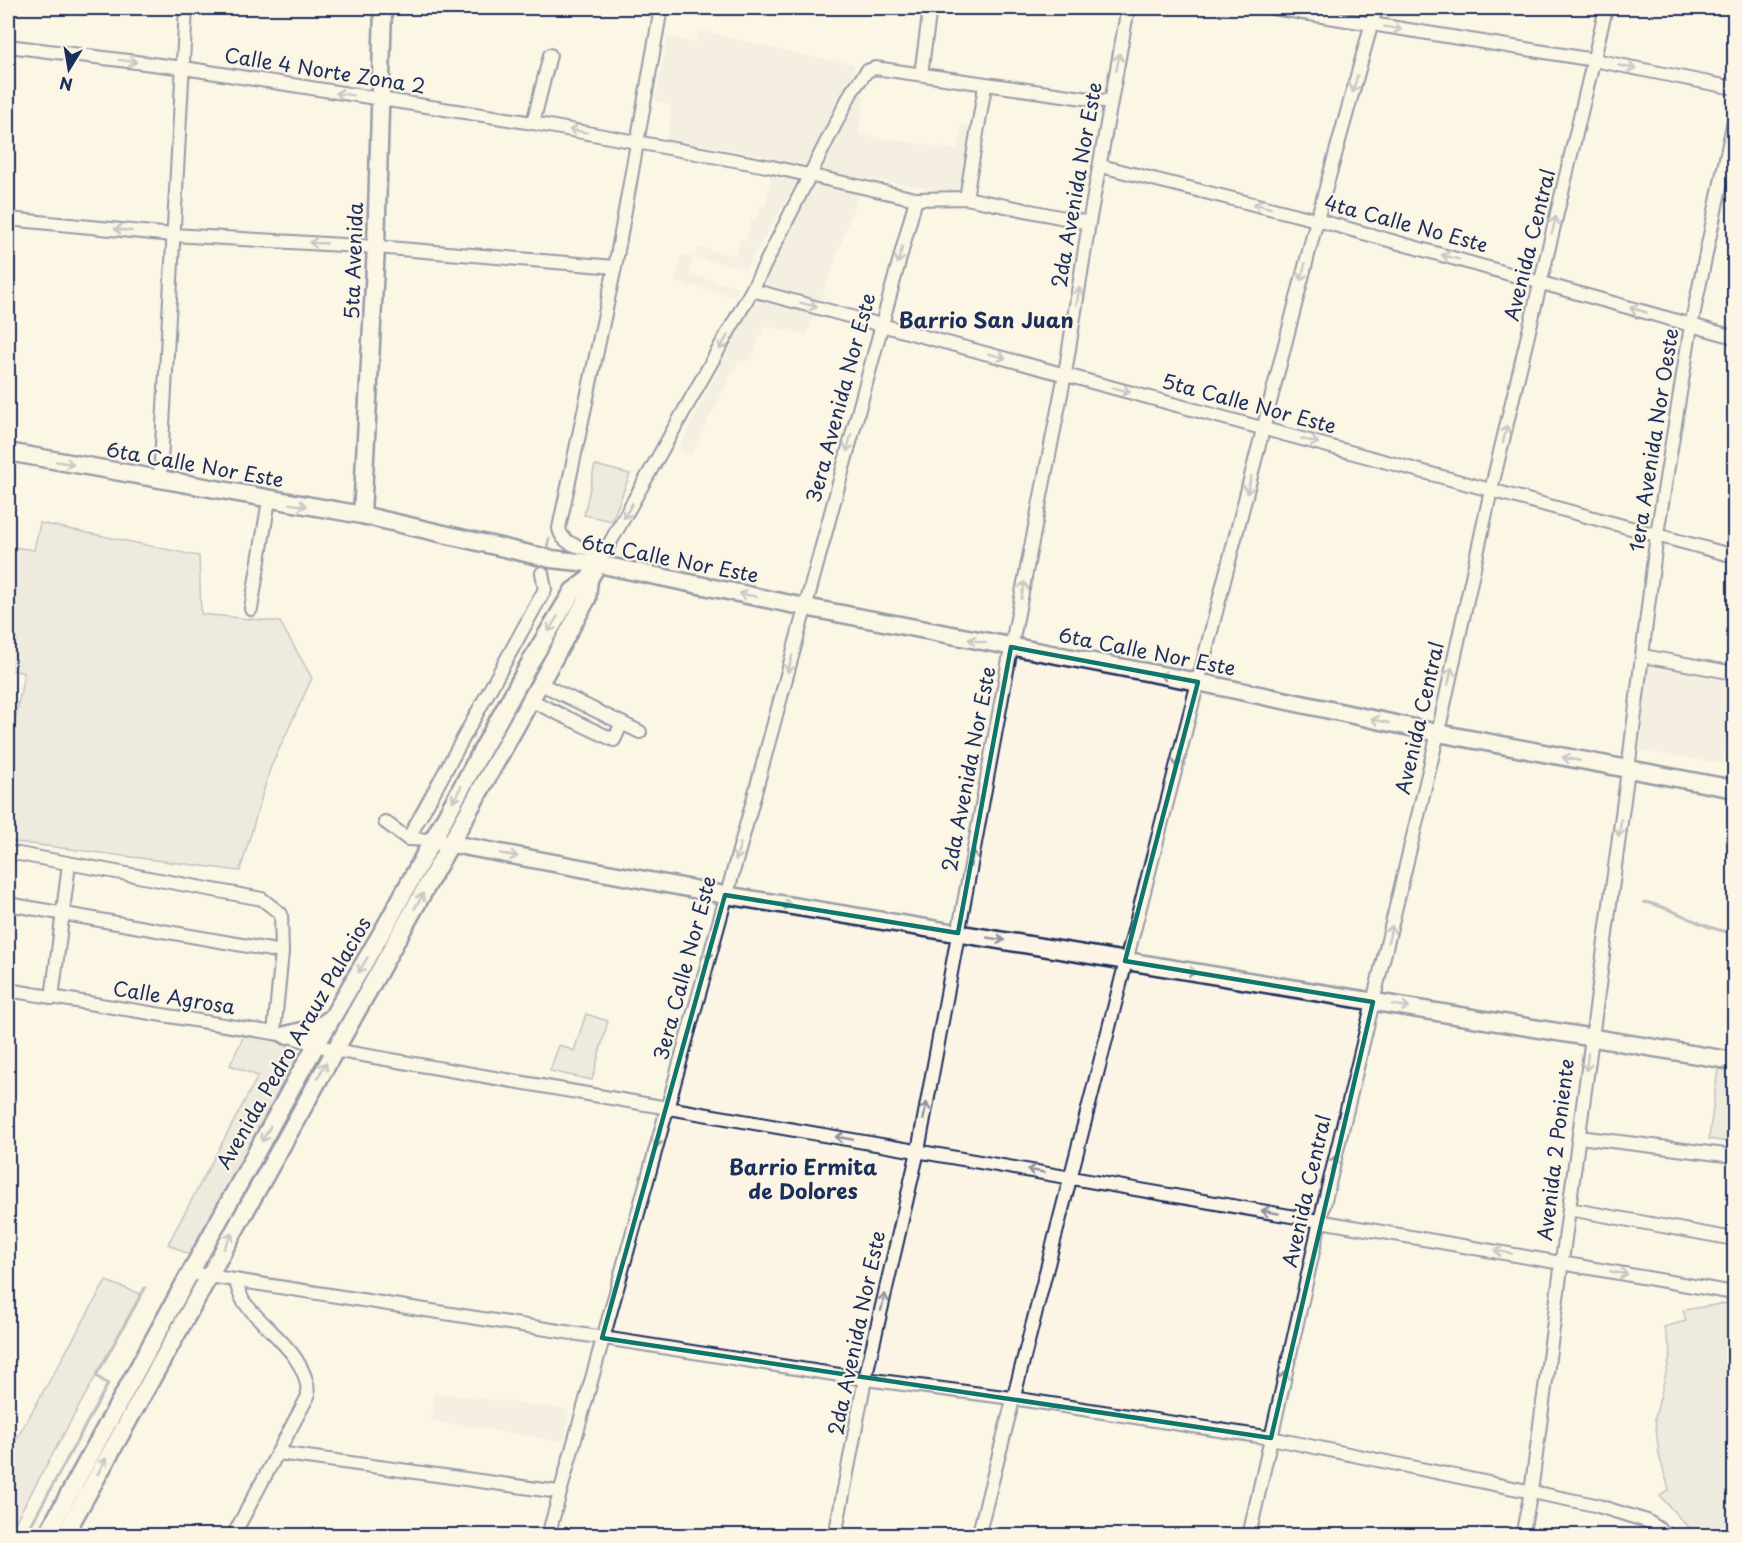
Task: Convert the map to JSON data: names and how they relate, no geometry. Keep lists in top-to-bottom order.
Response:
{
  "streets": {
    "street": [
      "Calle 4 Norte Zona 2",
      "2da Avenida Nor Este",
      "4ta Calle No Este",
      "Avenida Central",
      "5ta Avenida",
      "3era Avenida Nor Este",
      "5ta Calle Nor Este",
      "1era Avenida Nor Oeste",
      "6ta Calle Nor Este",
      "3era Calle Nor Este",
      "Calle Agrosa",
      "Avenida Pedro Arauz Palacios",
      "Avenida 2 Poniente"
    ]
  },
  "crossings": [
    ["Calle 4 Norte Zona 2", "2da Avenida Nor Este"],
    ["Calle 4 Norte Zona 2", "5ta Avenida"],
    ["Calle 4 Norte Zona 2", "3era Avenida Nor Este"],
    ["2da Avenida Nor Este", "4ta Calle No Este"],
    ["2da Avenida Nor Este", "5ta Calle Nor Este"],
    ["2da Avenida Nor Este", "6ta Calle Nor Este"],
    ["2da Avenida Nor Este", "Calle Agrosa"],
    ["4ta Calle No Este", "Avenida Central"],
    ["4ta Calle No Este", "1era Avenida Nor Oeste"],
    ["Avenida Central", "5ta Calle Nor Este"],
    ["Avenida Central", "6ta Calle Nor Este"],
    ["Avenida Central", "Calle Agrosa"],
    ["5ta Avenida", "6ta Calle Nor Este"],
    ["3era Avenida Nor Este", "5ta Calle Nor Este"],
    ["3era Avenida Nor Este", "6ta Calle Nor Este"],
    ["3era Avenida Nor Este", "3era Calle Nor Este"],
    ["5ta Calle Nor Este", "1era Avenida Nor Oeste"],
    ["1era Avenida Nor Oeste", "6ta Calle Nor Este"],
    ["1era Avenida Nor Oeste", "Avenida 2 Poniente"],
    ["6ta Calle Nor Este", "3era Calle Nor Este"],
    ["6ta Calle Nor Este", "Avenida Pedro Arauz Palacios"],
    ["6ta Calle Nor Este", "Avenida 2 Poniente"],
    ["3era Calle Nor Este", "Calle Agrosa"],
    ["Calle Agrosa", "Avenida Pedro Arauz Palacios"],
    ["Calle Agrosa", "Avenida 2 Poniente"]
  ],
  "one_way": [
    "2da Avenida Nor Este",
    "4ta Calle No Este",
    "Avenida Central",
    "3era Avenida Nor Este",
    "5ta Calle Nor Este",
    "3era Calle Nor Este",
    "Avenida 2 Poniente"
  ],
  "districts": ["Barrio San Juan", "Barrio Ermita de Dolores"],
  "north": "bottom"
}
